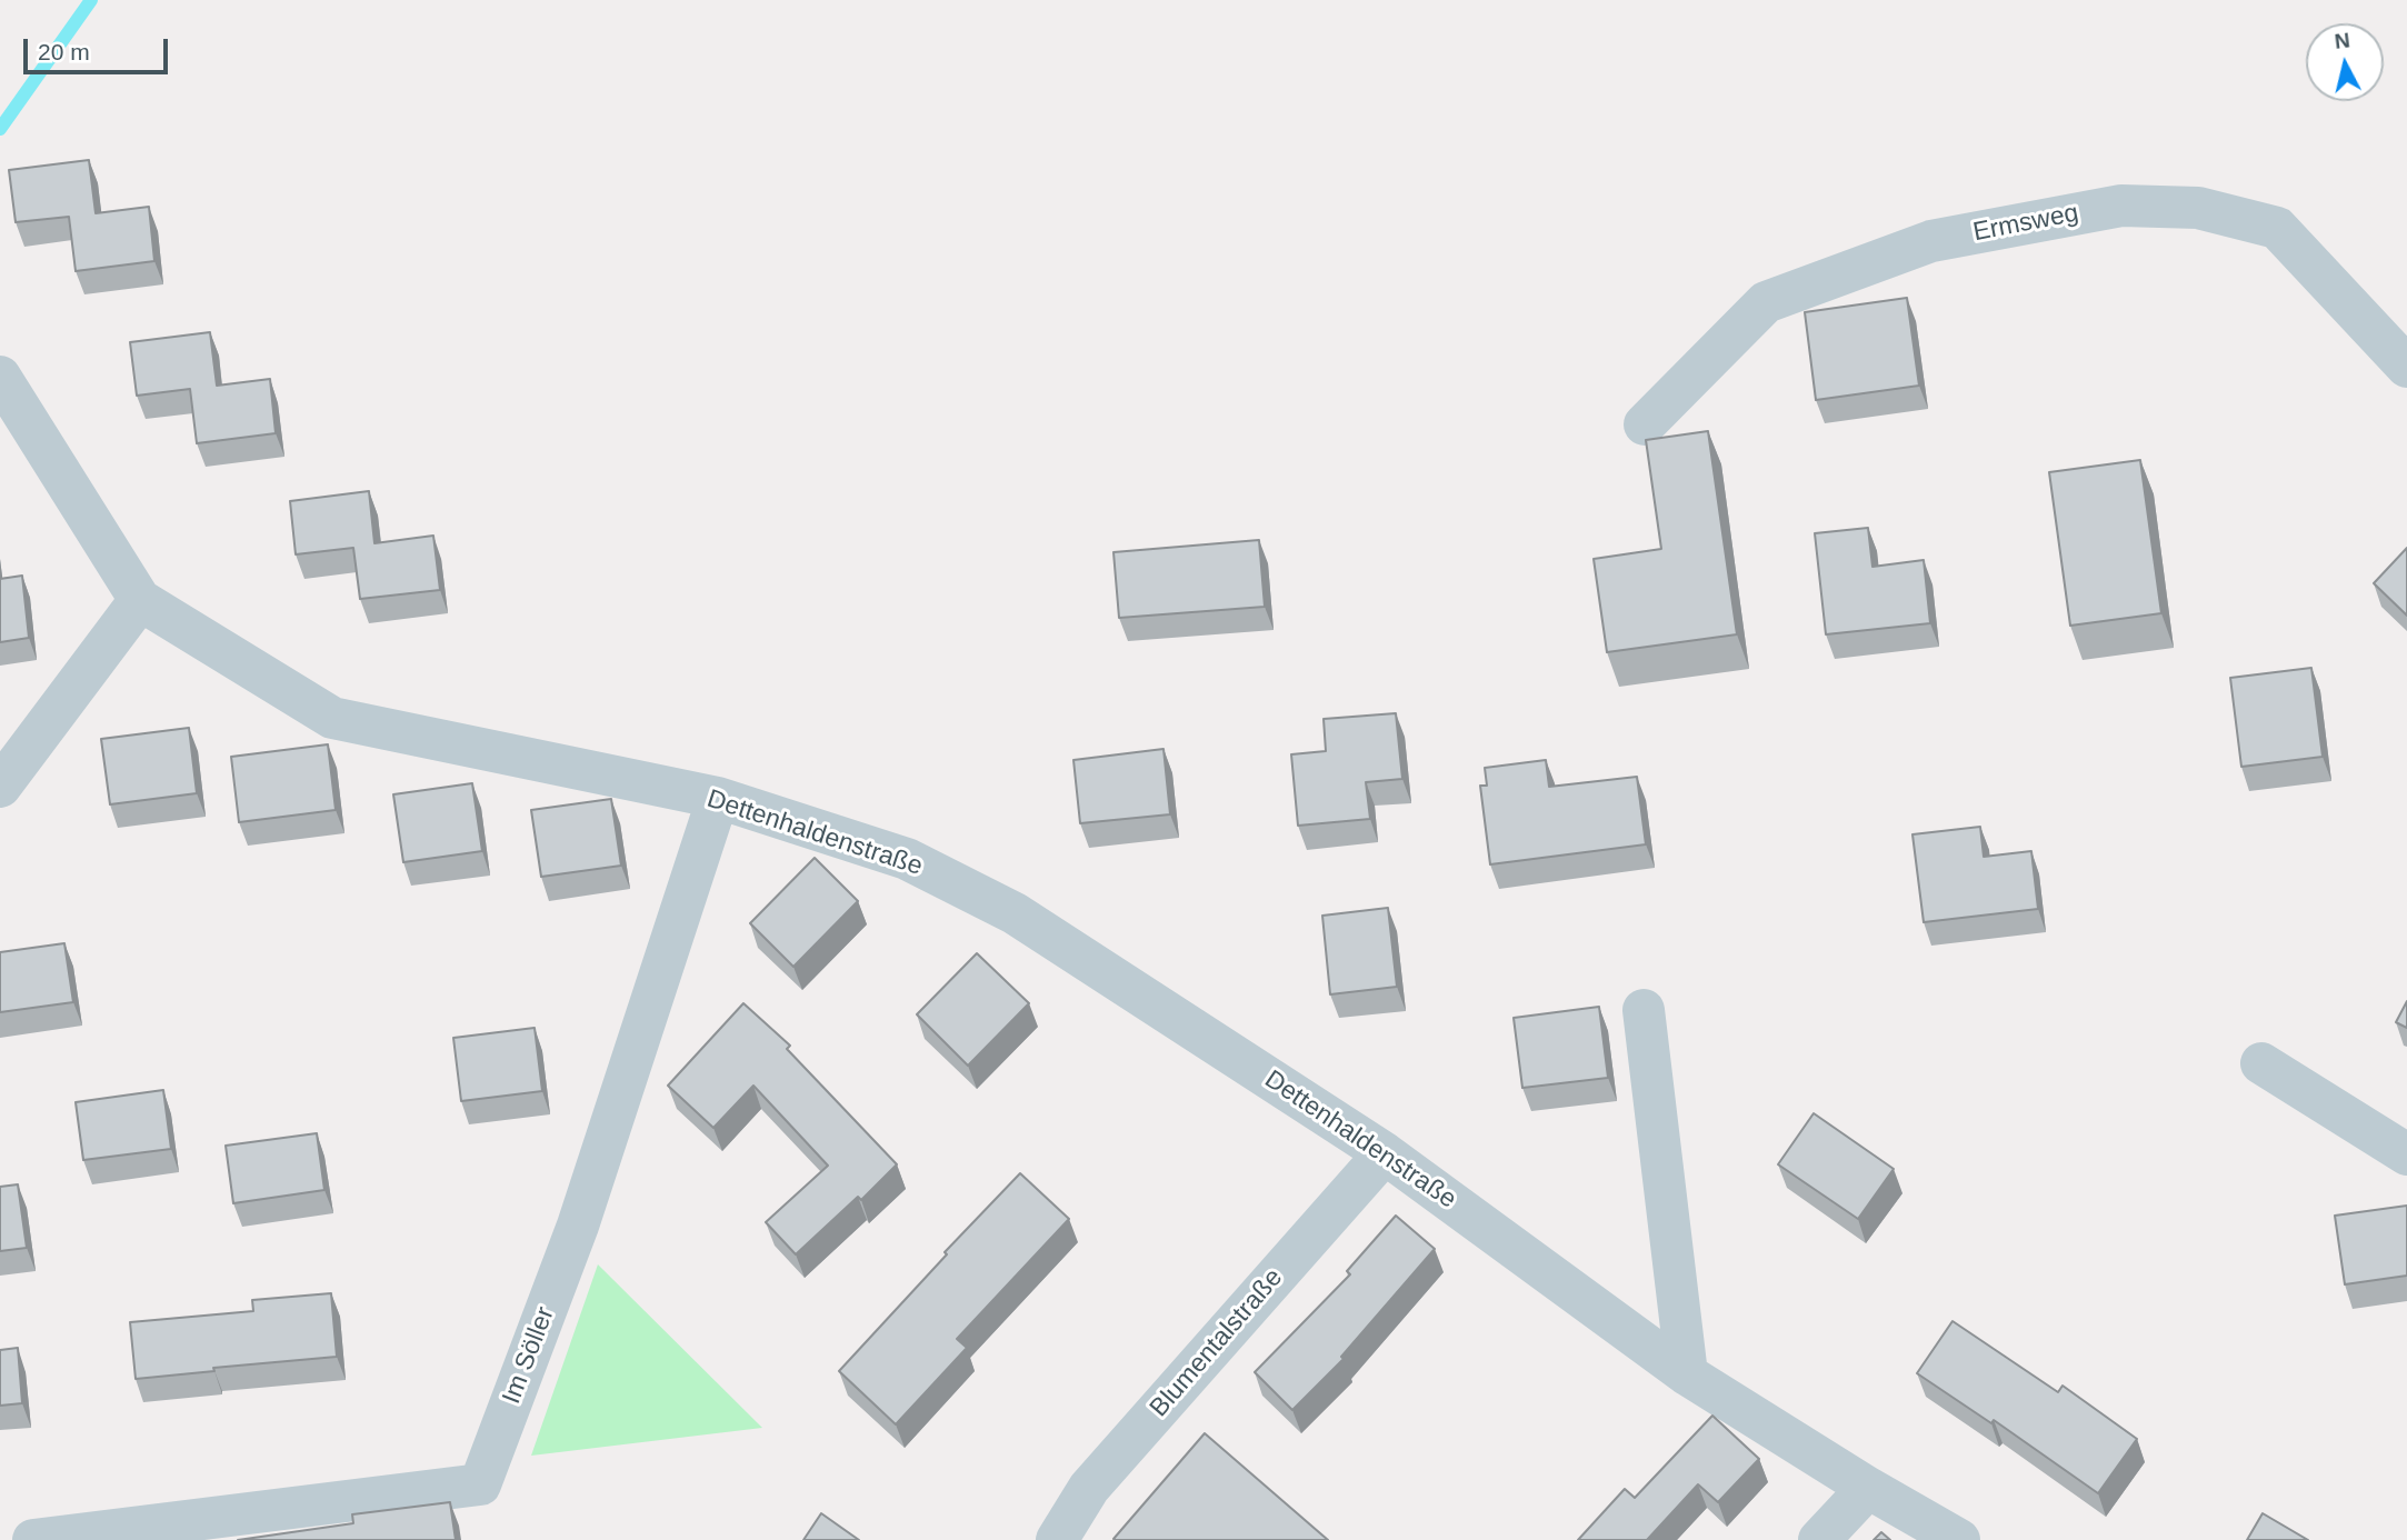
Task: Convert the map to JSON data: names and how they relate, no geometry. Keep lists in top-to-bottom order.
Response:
{
  "streets": {
    "street": [
      "Ermsweg",
      "Dettenhaldenstraße",
      "Blumentalstraße",
      "Im Söller"
    ]
  },
  "crossings": [
    ["Dettenhaldenstraße", "Blumentalstraße"],
    ["Dettenhaldenstraße", "Im Söller"]
  ],
  "scale_bar": "20 m",
  "north": "top"
}
